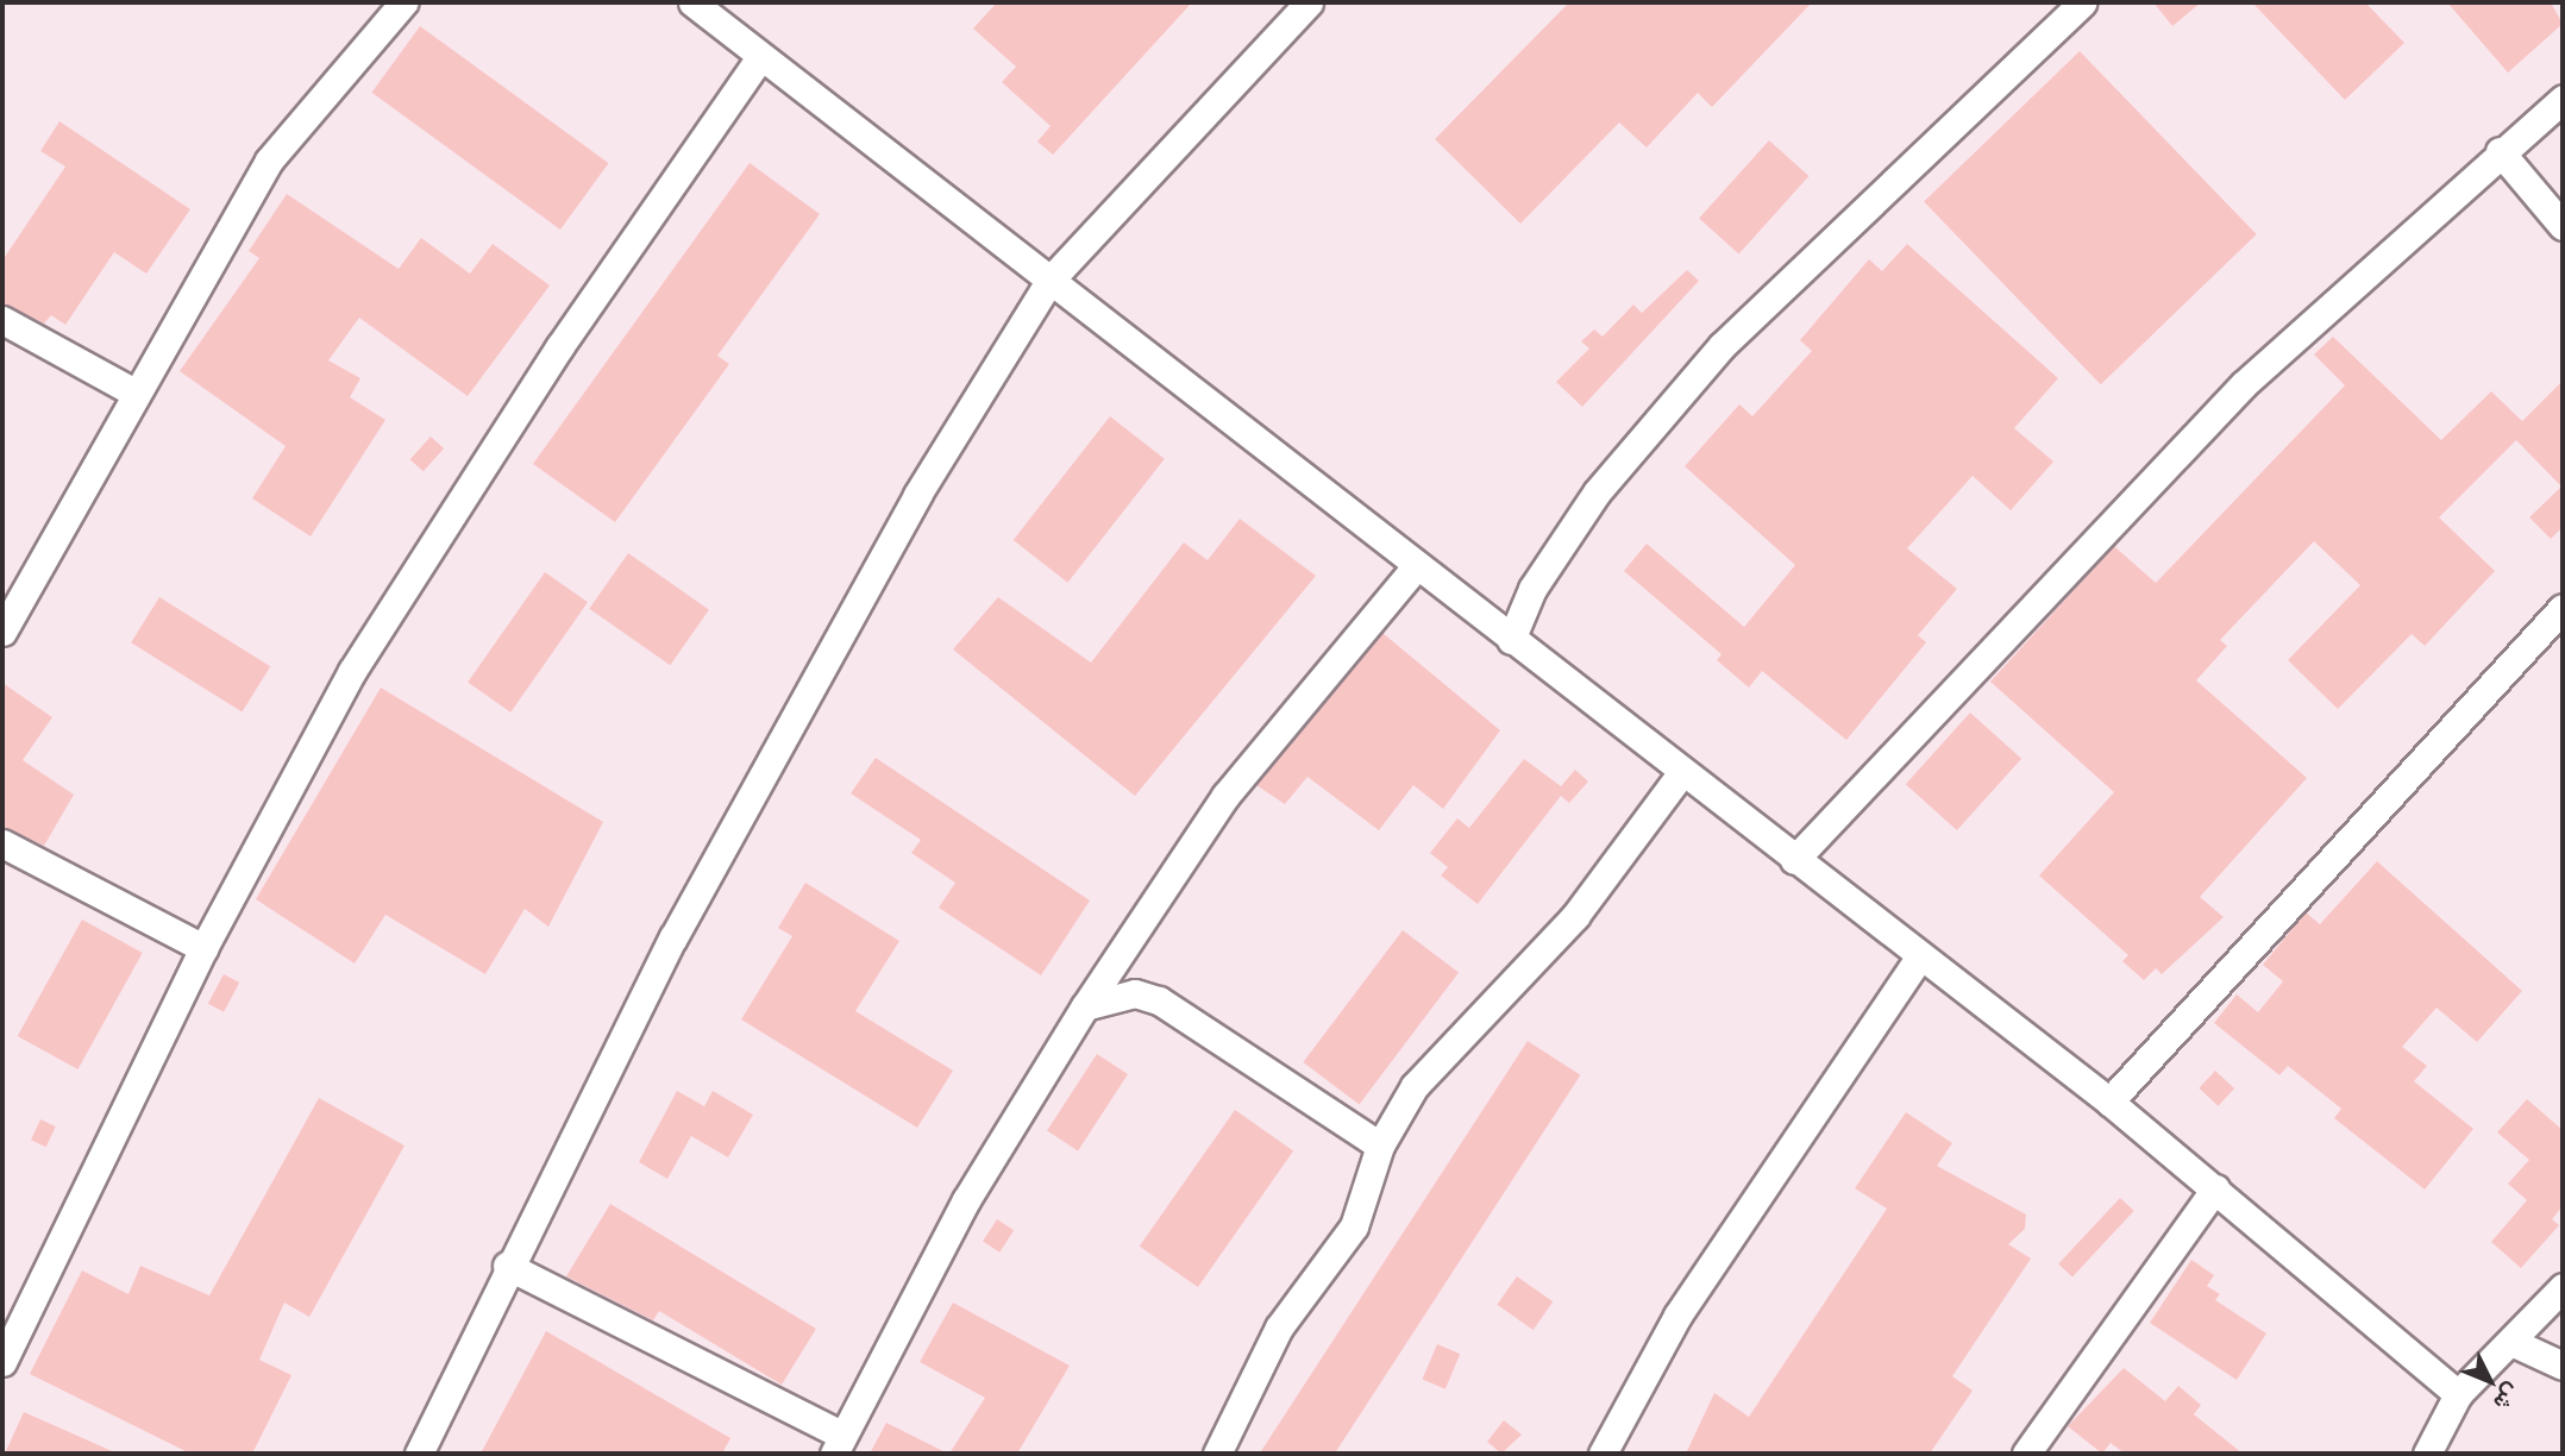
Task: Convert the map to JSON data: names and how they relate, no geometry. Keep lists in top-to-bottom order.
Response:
{
  "north": "bottom right"
}
